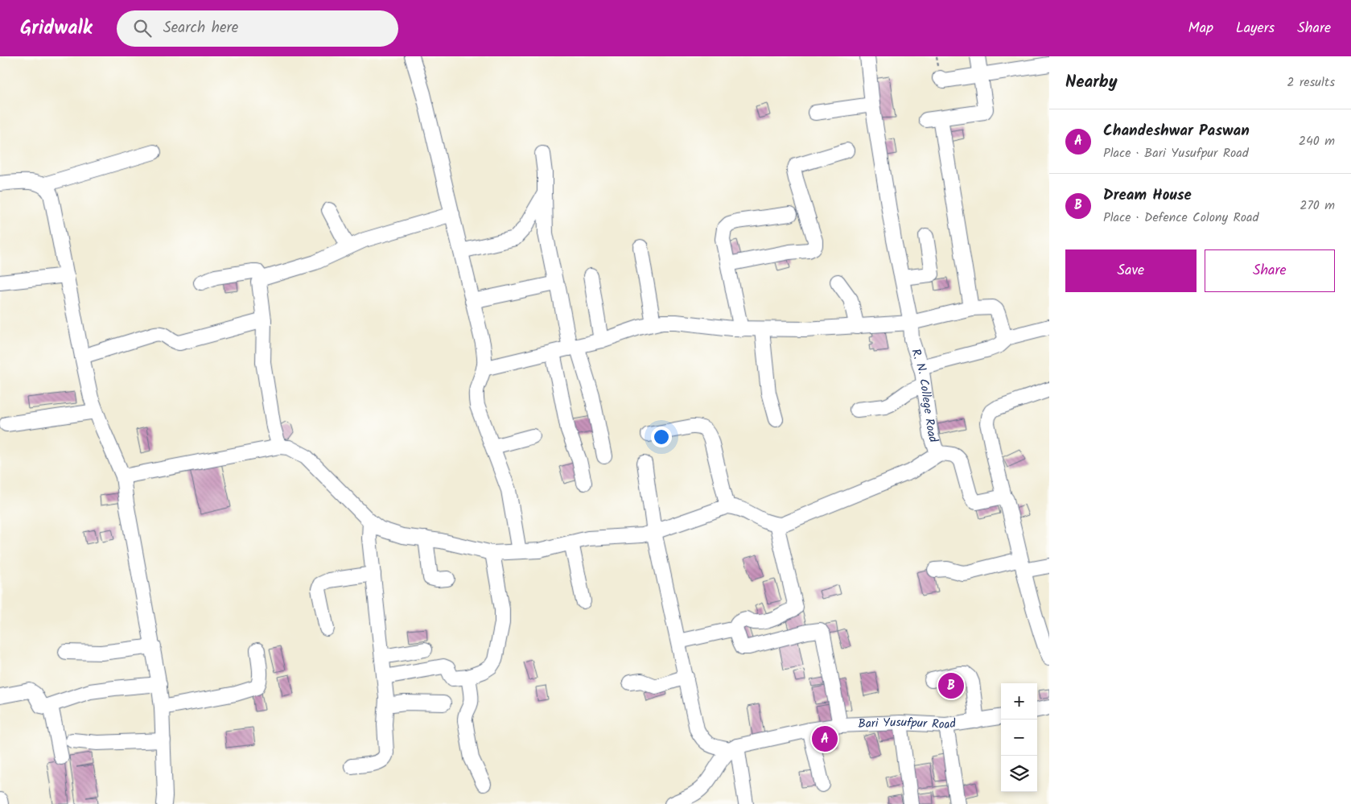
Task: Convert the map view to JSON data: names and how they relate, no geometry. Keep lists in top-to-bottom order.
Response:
{
  "streets": {
    "street": ["R. N. College Road", "Bari Yusufpur Road"]
  },
  "page": {
    "header": "Gridwalk",
    "search": "Search here",
    "nav": ["Map", "Layers", "Share"],
    "heading": ["Nearby", "2 results"],
    "list": [
      {
        "mark": "A",
        "name": "Chandeshwar Paswan",
        "note": "Place · Bari Yusufpur Road",
        "value": "240 m"
      },
      {
        "mark": "B",
        "name": "Dream House",
        "note": "Place · Defence Colony Road",
        "value": "270 m"
      }
    ],
    "buttons": ["Save", "Share"],
    "pins": ["B", "A"],
    "map_buttons": ["+", "−"]
  }
}
